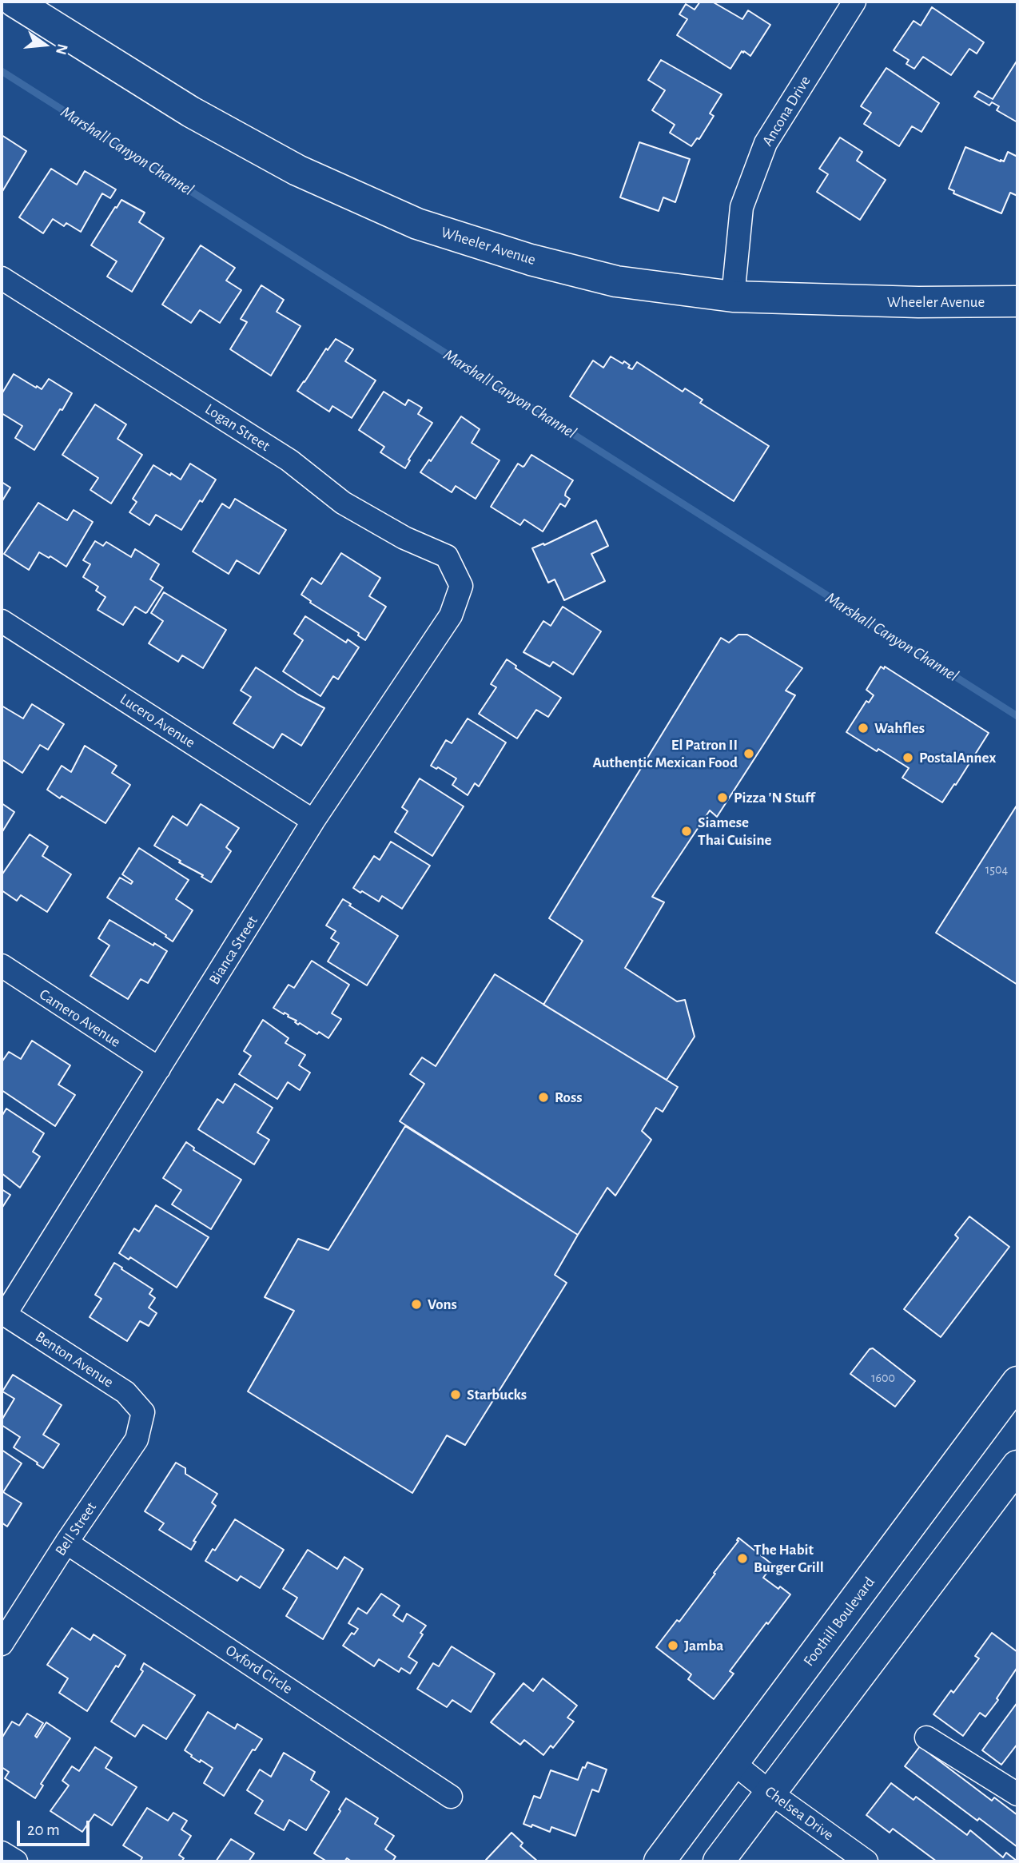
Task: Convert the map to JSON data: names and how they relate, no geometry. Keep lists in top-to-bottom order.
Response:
{
  "streets": {
    "main road": ["Wheeler Avenue", "Foothill Boulevard"],
    "street": [
      "Ancona Drive",
      "Logan Street",
      "Lucero Avenue",
      "Bianca Street",
      "Camero Avenue",
      "Benton Avenue",
      "Bell Street",
      "Oxford Circle",
      "Chelsea Drive"
    ]
  },
  "crossings": [
    ["Ancona Drive", "Wheeler Avenue"],
    ["Logan Street", "Bianca Street"],
    ["Lucero Avenue", "Bianca Street"],
    ["Bianca Street", "Camero Avenue"],
    ["Bianca Street", "Benton Avenue"],
    ["Benton Avenue", "Bell Street"],
    ["Bell Street", "Oxford Circle"],
    ["Foothill Boulevard", "Chelsea Drive"]
  ],
  "water": ["Marshall Canyon Channel"],
  "places": [
    "Wahfles",
    "El Patron II Authentic Mexican Food",
    "PostalAnnex",
    "Pizza 'N Stuff",
    "Siamese Thai Cuisine",
    "Ross",
    "Vons",
    "Starbucks",
    "The Habit Burger Grill",
    "Jamba"
  ],
  "house_numbers": ["1504", "1600"],
  "scale_bar": "20 m",
  "north": "right"
}
